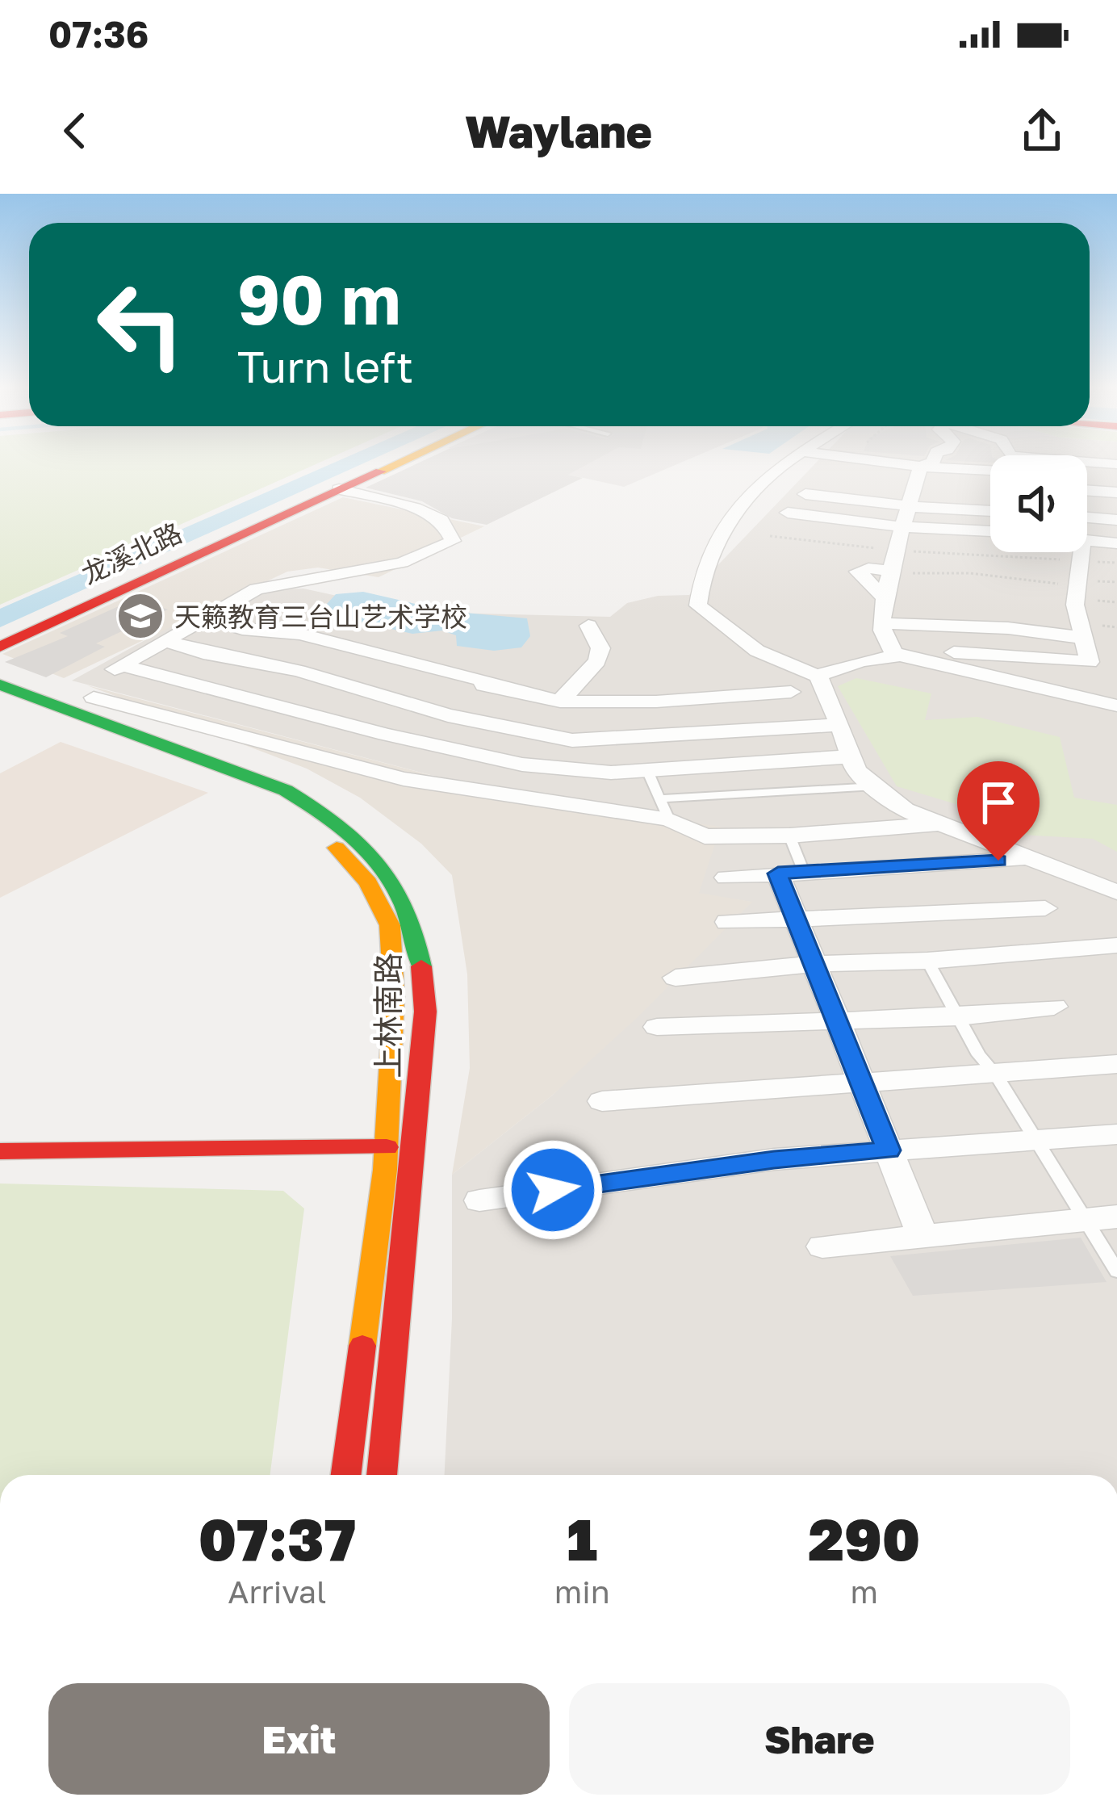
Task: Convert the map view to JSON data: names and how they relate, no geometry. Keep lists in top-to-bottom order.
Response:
{
  "streets": {
    "street": ["龙溪北路", "上林南路"]
  },
  "places": {
    "school or university": ["天籁教育三台山艺术学校"]
  },
  "page": {
    "status": "07:36",
    "header": "Waylane",
    "turn": ["90 m", "Turn left"],
    "eta": [
      "07:37",
      "Arrival",
      "1",
      "min",
      "290",
      "m"
    ],
    "buttons": ["Exit", "Share"]
  }
}
